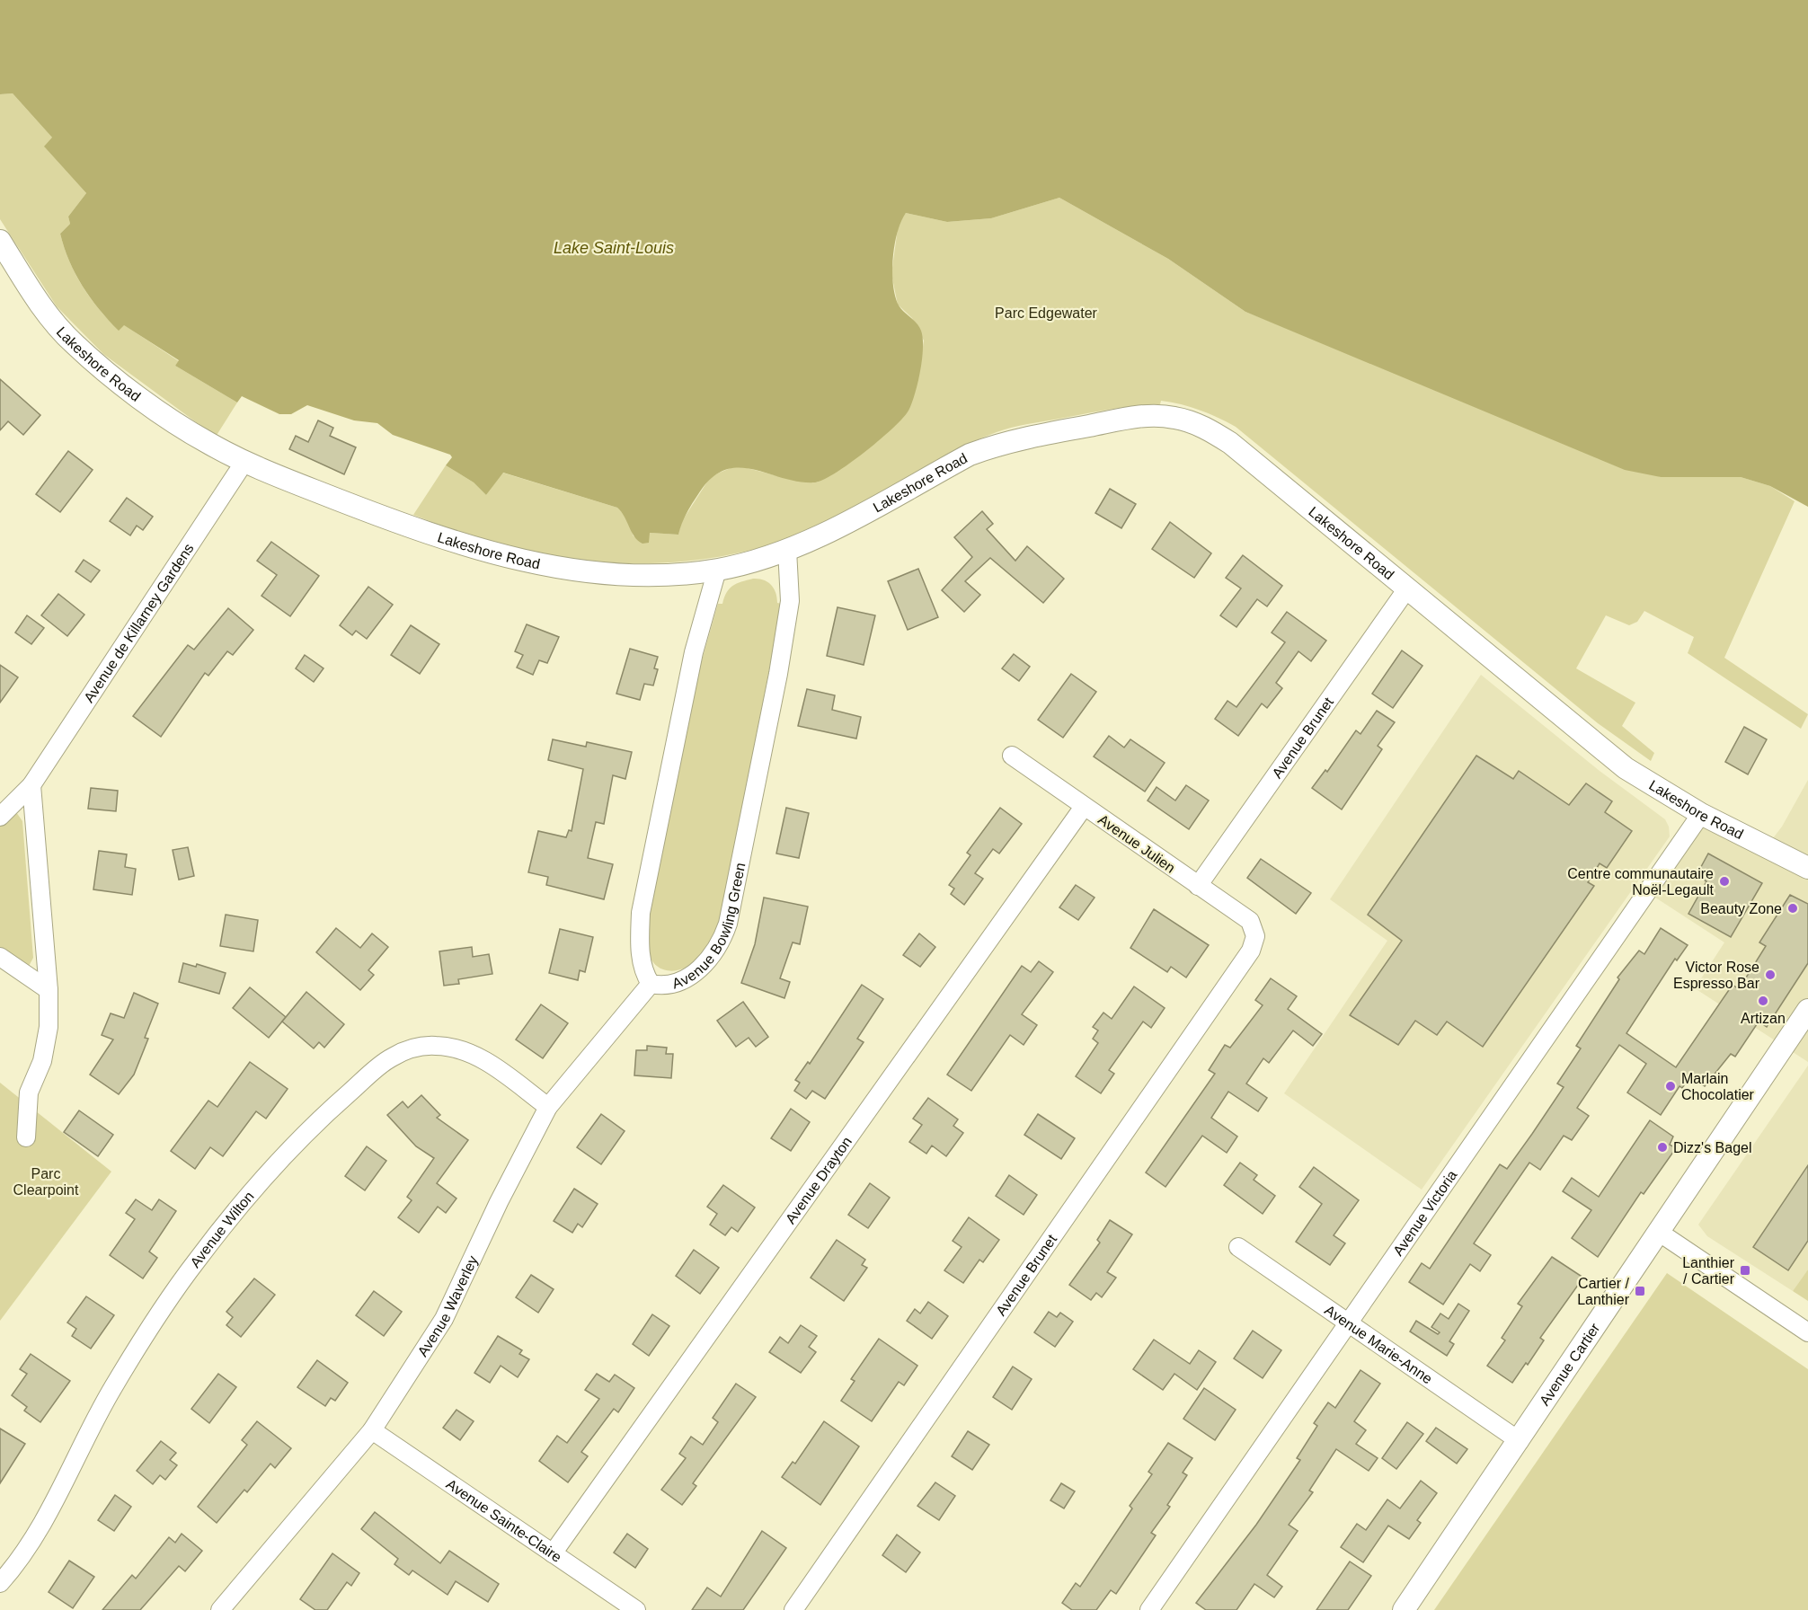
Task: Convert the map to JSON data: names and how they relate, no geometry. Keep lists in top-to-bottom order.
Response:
{
  "streets": {
    "street": [
      "Lakeshore Road",
      "Avenue de Killarney Gardens",
      "Avenue Brunet",
      "Avenue Julien",
      "Avenue Bowling Green",
      "Avenue Drayton",
      "Avenue Victoria",
      "Avenue Wilton",
      "Avenue Waverley",
      "Avenue Marie-Anne",
      "Avenue Cartier",
      "Avenue Sainte-Claire"
    ]
  },
  "crossings": [
    ["Lakeshore Road", "Avenue de Killarney Gardens"],
    ["Lakeshore Road", "Avenue Brunet"],
    ["Lakeshore Road", "Avenue Bowling Green"],
    ["Lakeshore Road", "Avenue Victoria"],
    ["Avenue Brunet", "Avenue Julien"],
    ["Avenue Julien", "Avenue Drayton"],
    ["Avenue Bowling Green", "Avenue Waverley"],
    ["Avenue Drayton", "Avenue Sainte-Claire"],
    ["Avenue Victoria", "Avenue Marie-Anne"],
    ["Avenue Wilton", "Avenue Waverley"],
    ["Avenue Waverley", "Avenue Sainte-Claire"],
    ["Avenue Marie-Anne", "Avenue Cartier"]
  ],
  "water": ["Lake Saint-Louis"],
  "parks": ["Parc Edgewater", "Parc Clearpoint"],
  "places": {
    "other": [
      "Centre communautaire Noël-Legault",
      "Beauty Zone",
      "Victor Rose Espresso Bar",
      "Artizan",
      "Marlain Chocolatier",
      "Dizz's Bagel"
    ],
    "transit": ["Lanthier / Cartier", "Cartier / Lanthier"]
  }
}
